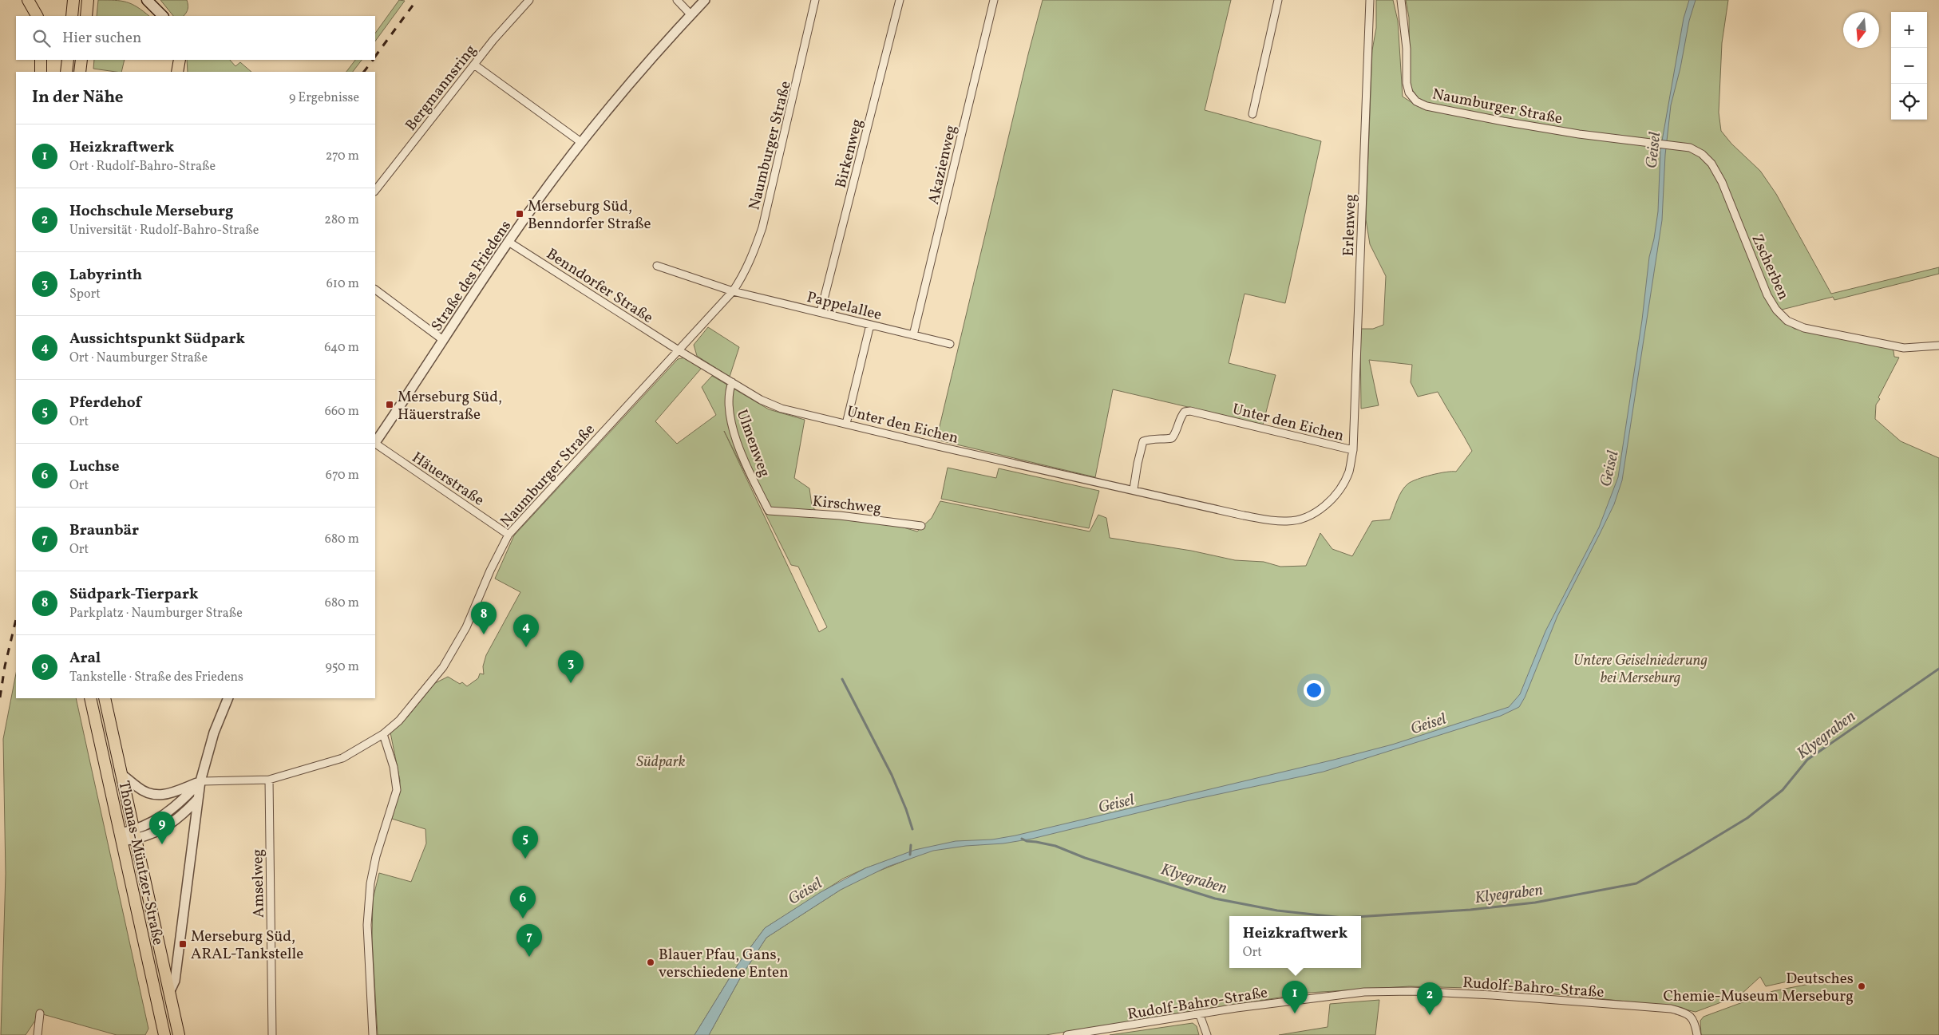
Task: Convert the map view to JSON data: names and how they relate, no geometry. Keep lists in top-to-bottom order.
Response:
{
  "streets": {
    "main road": ["Thomas-Müntzer-Straße"],
    "street": [
      "Bergmannsring",
      "Naumburger Straße",
      "Birkenweg",
      "Akazienweg",
      "Erlenweg",
      "Zscherben",
      "Straße des Friedens",
      "Benndorfer Straße",
      "Pappelallee",
      "Unter den Eichen",
      "Ulmenweg",
      "Häuerstraße",
      "Kirschweg",
      "Amselweg",
      "Rudolf-Bahro-Straße"
    ]
  },
  "crossings": [
    ["Naumburger Straße", "Zscherben"],
    ["Naumburger Straße", "Benndorfer Straße"],
    ["Naumburger Straße", "Pappelallee"],
    ["Naumburger Straße", "Unter den Eichen"],
    ["Naumburger Straße", "Häuerstraße"],
    ["Naumburger Straße", "Amselweg"],
    ["Birkenweg", "Pappelallee"],
    ["Akazienweg", "Pappelallee"],
    ["Erlenweg", "Unter den Eichen"],
    ["Straße des Friedens", "Benndorfer Straße"],
    ["Benndorfer Straße", "Unter den Eichen"],
    ["Unter den Eichen", "Ulmenweg"],
    ["Ulmenweg", "Kirschweg"]
  ],
  "water": ["Geisel", "Klyegraben"],
  "parks": ["Untere Geiselniederung bei Merseburg", "Südpark"],
  "places": {
    "transit": ["Merseburg Süd, Benndorfer Straße", "Merseburg Süd, Häuerstraße", "Merseburg Süd, ARAL-Tankstelle"],
    "other": ["Blauer Pfau, Gans, verschiedene Enten", "Deutsches Chemie-Museum Merseburg"]
  },
  "north": "bottom",
  "page": {
    "map_buttons": ["+", "−"],
    "search": "Hier suchen",
    "heading": ["In der Nähe", "9 Ergebnisse"],
    "list": [
      {
        "mark": "1",
        "name": "Heizkraftwerk",
        "note": "Ort · Rudolf-Bahro-Straße",
        "value": "270 m"
      },
      {
        "mark": "2",
        "name": "Hochschule Merseburg",
        "note": "Universität · Rudolf-Bahro-Straße",
        "value": "280 m"
      },
      {
        "mark": "3",
        "name": "Labyrinth",
        "note": "Sport",
        "value": "610 m"
      },
      {
        "mark": "4",
        "name": "Aussichtspunkt Südpark",
        "note": "Ort · Naumburger Straße",
        "value": "640 m"
      },
      {
        "mark": "5",
        "name": "Pferdehof",
        "note": "Ort",
        "value": "660 m"
      },
      {
        "mark": "6",
        "name": "Luchse",
        "note": "Ort",
        "value": "670 m"
      },
      {
        "mark": "7",
        "name": "Braunbär",
        "note": "Ort",
        "value": "680 m"
      },
      {
        "mark": "8",
        "name": "Südpark-Tierpark",
        "note": "Parkplatz · Naumburger Straße",
        "value": "680 m"
      },
      {
        "mark": "9",
        "name": "Aral",
        "note": "Tankstelle · Straße des Friedens",
        "value": "950 m"
      }
    ],
    "pins": [
      "8",
      "4",
      "3",
      "9",
      "5",
      "6",
      "7",
      "1",
      "2"
    ],
    "popup": ["Heizkraftwerk", "Ort"]
  }
}
